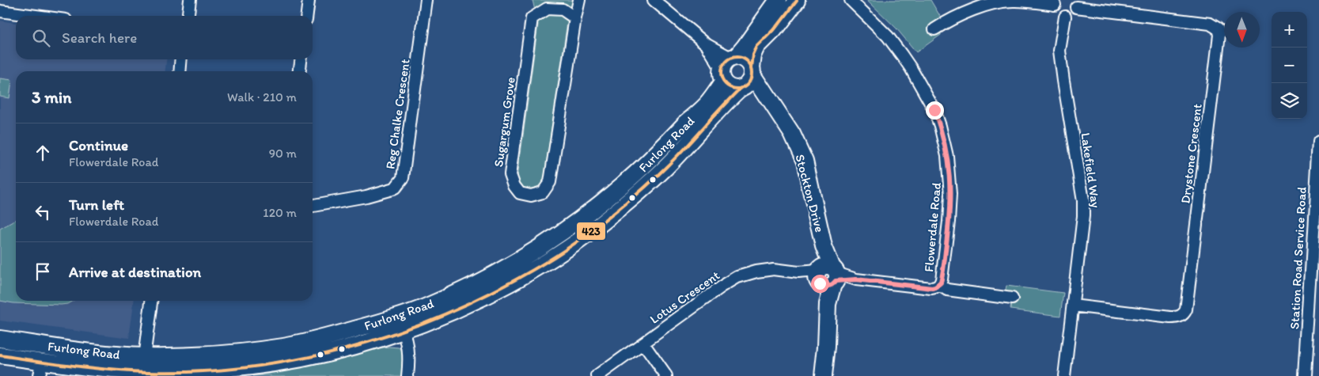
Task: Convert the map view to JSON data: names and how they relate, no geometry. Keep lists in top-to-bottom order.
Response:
{
  "streets": {
    "main road": ["Furlong Road", "Stockton Drive"],
    "street": [
      "Reg Chalke Crescent",
      "Sugargum Grove",
      "Drystone Crescent",
      "Lakefield Way",
      "Flowerdale Road",
      "Station Road Service Road",
      "Lotus Crescent"
    ]
  },
  "crossings": [
    ["Furlong Road", "Stockton Drive"],
    ["Drystone Crescent", "Lakefield Way"],
    ["Stockton Drive", "Flowerdale Road"],
    ["Stockton Drive", "Lotus Crescent"],
    ["Flowerdale Road", "Lotus Crescent"]
  ],
  "lines": ["transit line 423"],
  "north": "bottom",
  "page": {
    "map_buttons": ["+", "−"],
    "search": "Search here",
    "heading": ["3 min", "Walk · 210 m"],
    "list": [
      ["Continue", "Flowerdale Road", "90 m"],
      ["Turn left", "Flowerdale Road", "120 m"],
      "Arrive at destination"
    ]
  }
}
